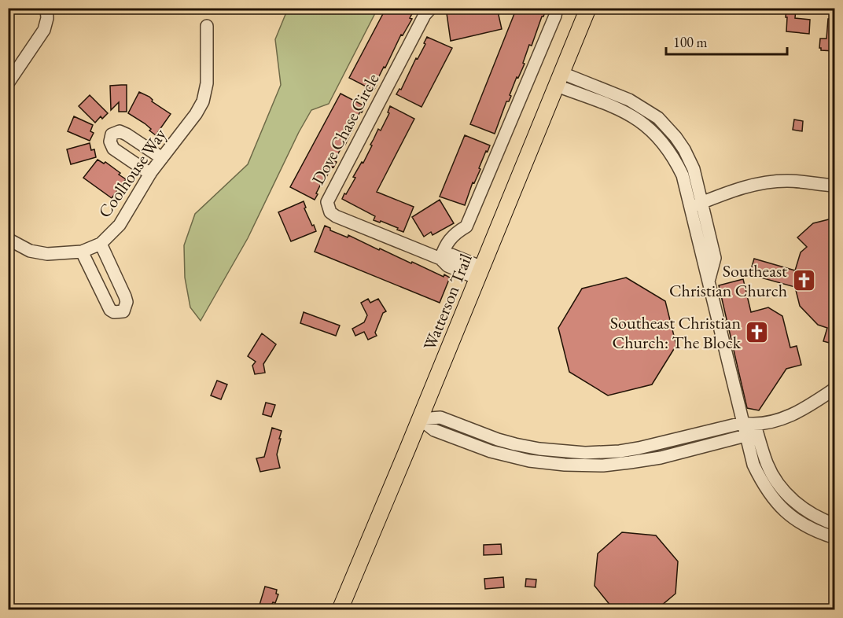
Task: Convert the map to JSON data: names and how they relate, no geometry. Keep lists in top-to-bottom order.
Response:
{
  "streets": {
    "main road": ["Watterson Trail"],
    "street": ["Dove Chase Circle", "Coolhouse Way"]
  },
  "crossings": [
    ["Dove Chase Circle", "Watterson Trail"]
  ],
  "places": {
    "church": ["Southeast Christian Church", "Southeast Christian Church: The Block"]
  },
  "scale_bar": "100 m"
}
